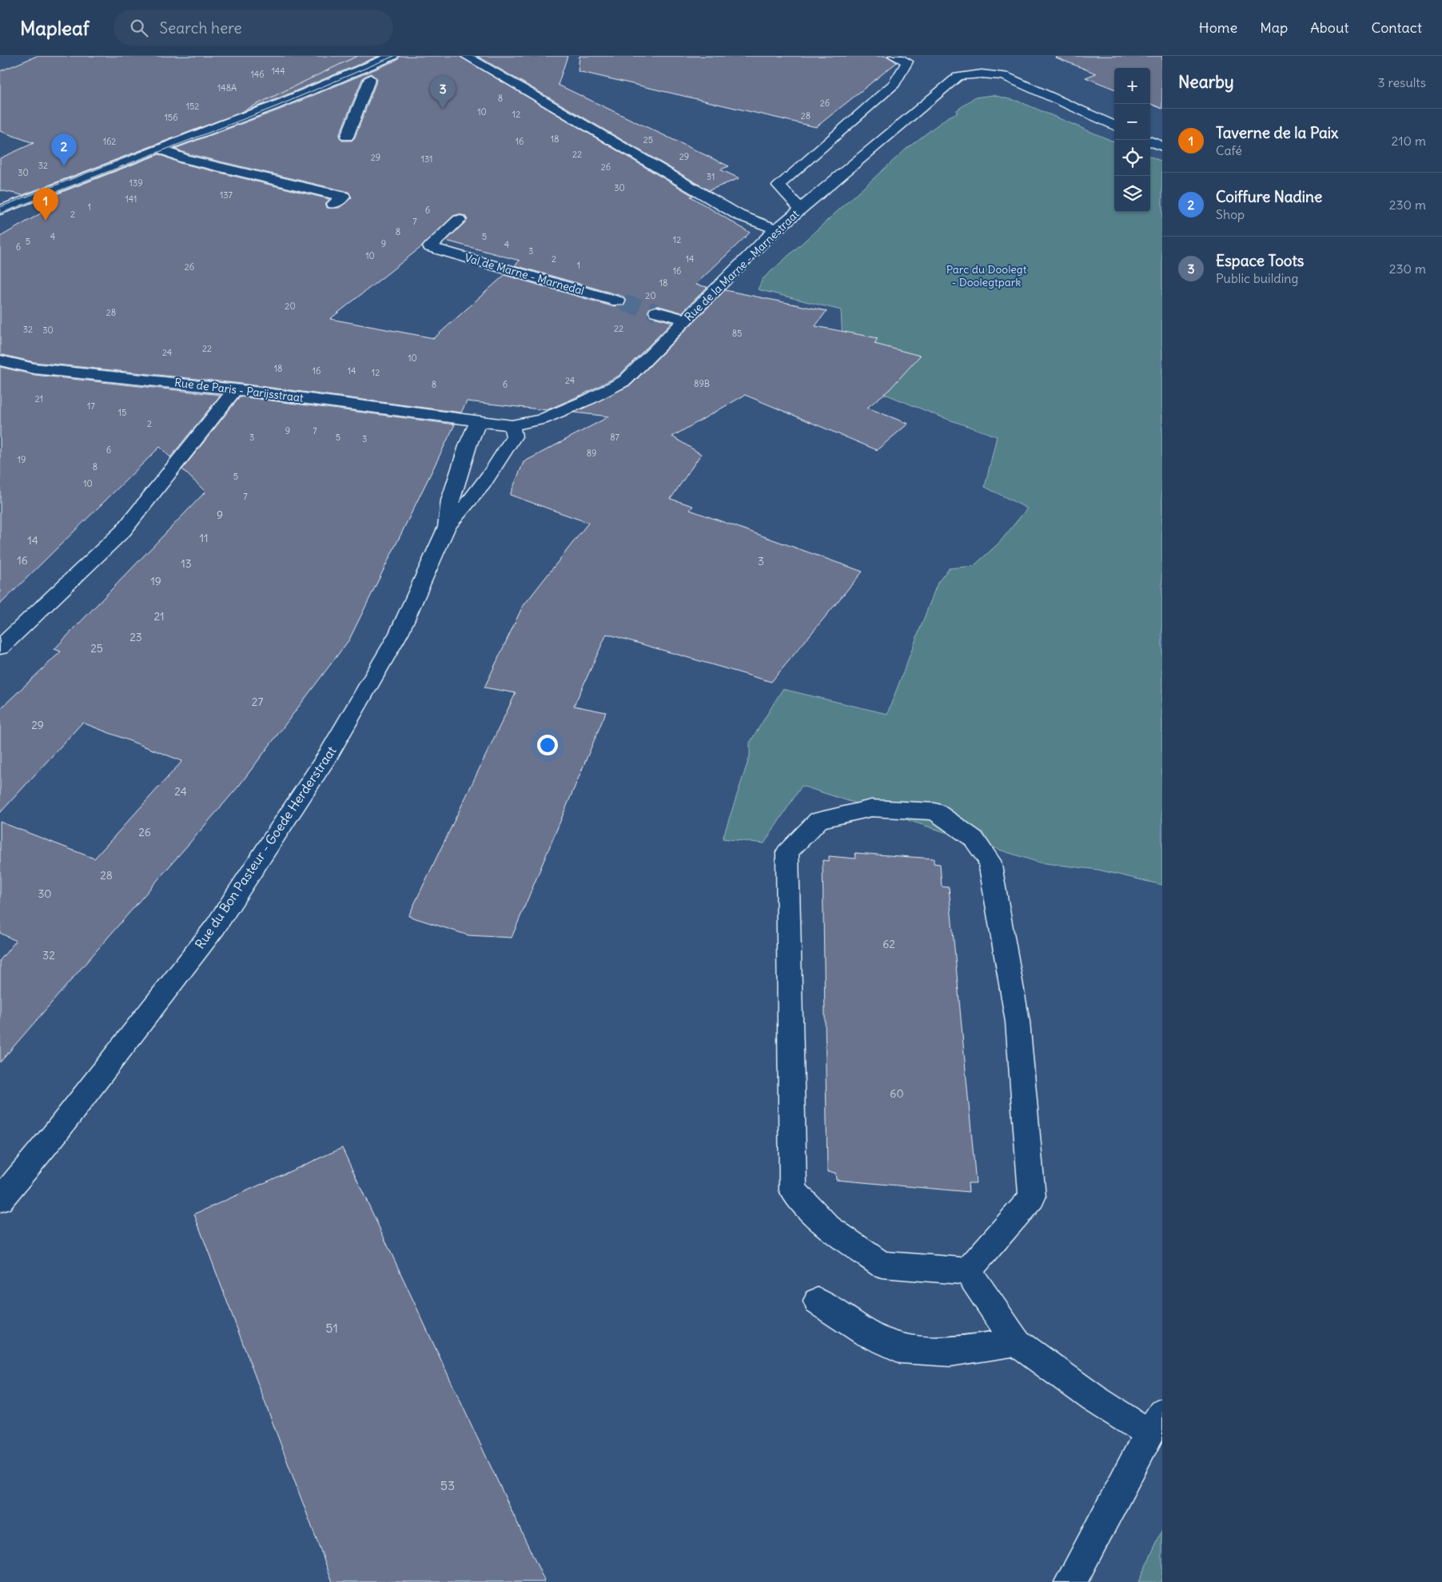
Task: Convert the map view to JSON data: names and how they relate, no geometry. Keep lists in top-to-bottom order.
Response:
{
  "streets": {
    "street": [
      "Rue de la Marne - Marnestraat",
      "Val de Marne - Marnedal",
      "Rue de Paris - Parijsstraat",
      "Rue du Bon Pasteur - Goede Herderstraat"
    ]
  },
  "crossings": [
    ["Rue de la Marne - Marnestraat", "Rue de Paris - Parijsstraat"],
    ["Rue de la Marne - Marnestraat", "Rue du Bon Pasteur - Goede Herderstraat"],
    ["Rue de Paris - Parijsstraat", "Rue du Bon Pasteur - Goede Herderstraat"]
  ],
  "parks": ["Parc du Doolegt - Doolegtpark"],
  "house_numbers": [
    "144",
    "146",
    "148A",
    "8",
    "26",
    "152",
    "10",
    "12",
    "28",
    "156",
    "18",
    "25",
    "162",
    "16",
    "22",
    "29",
    "29",
    "131",
    "32",
    "26",
    "30",
    "31",
    "139",
    "30",
    "137",
    "141",
    "1",
    "6",
    "2",
    "7",
    "8",
    "4",
    "5",
    "12",
    "5",
    "9",
    "4",
    "6",
    "3",
    "10",
    "2",
    "14",
    "1",
    "26",
    "16",
    "18",
    "20",
    "20",
    "28",
    "22",
    "32",
    "30",
    "85",
    "22",
    "24",
    "10",
    "18",
    "16",
    "14",
    "12",
    "24",
    "89B",
    "8",
    "6",
    "21",
    "17",
    "15",
    "2",
    "9",
    "7",
    "3",
    "5",
    "87",
    "3",
    "6",
    "89",
    "19",
    "8",
    "5",
    "10",
    "7",
    "9",
    "11",
    "14",
    "16",
    "3",
    "13",
    "19",
    "21",
    "23",
    "25",
    "27",
    "29",
    "24",
    "26",
    "28",
    "30",
    "62",
    "32",
    "60",
    "51",
    "53"
  ],
  "page": {
    "header": "Mapleaf",
    "search": "Search here",
    "nav": [
      "Home",
      "Map",
      "About",
      "Contact"
    ],
    "heading": ["Nearby", "3 results"],
    "map_buttons": ["+", "−"],
    "pins": ["3", "2", "1"],
    "list": [
      {
        "mark": "1",
        "name": "Taverne de la Paix",
        "note": "Café",
        "value": "210 m"
      },
      {
        "mark": "2",
        "name": "Coiffure Nadine",
        "note": "Shop",
        "value": "230 m"
      },
      {
        "mark": "3",
        "name": "Espace Toots",
        "note": "Public building",
        "value": "230 m"
      }
    ]
  }
}
